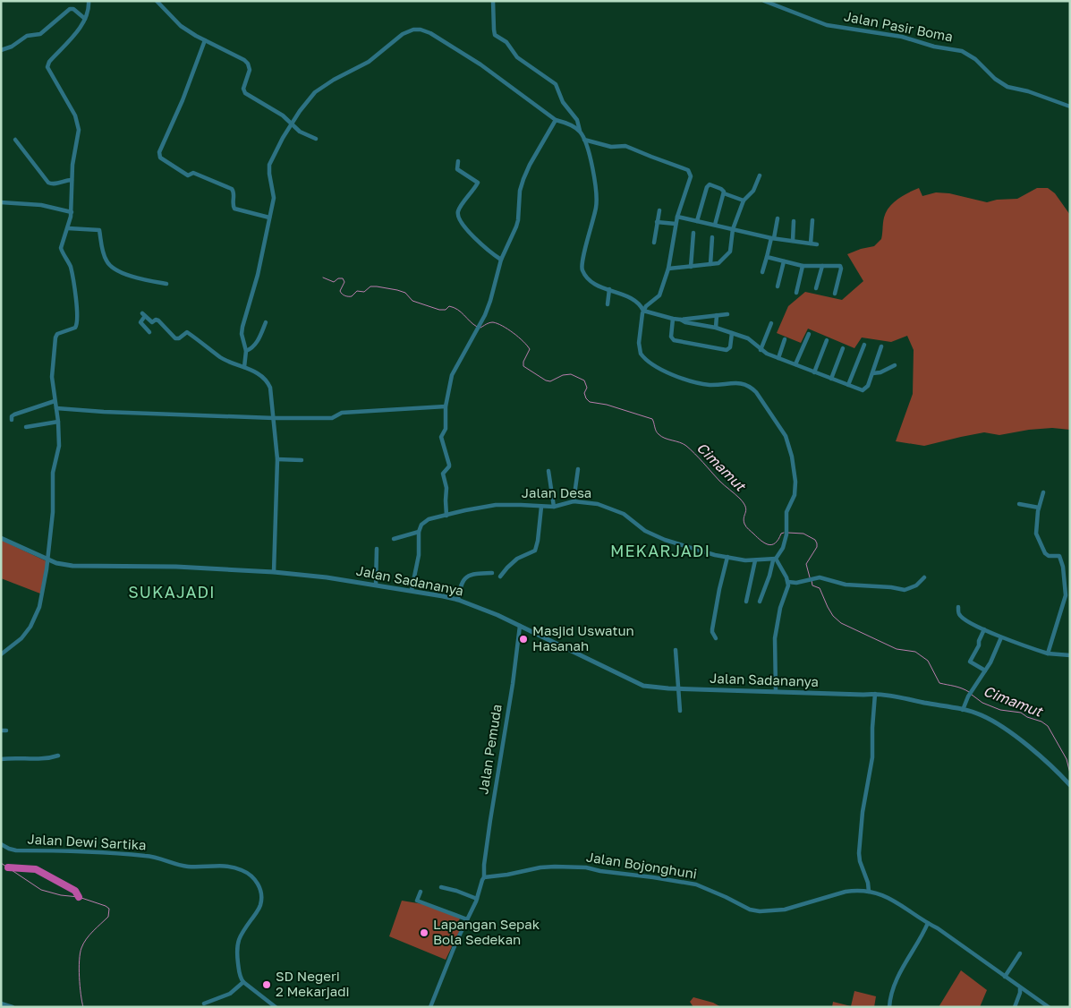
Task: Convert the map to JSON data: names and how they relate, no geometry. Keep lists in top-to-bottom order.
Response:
{
  "streets": {
    "street": [
      "Jalan Pasir Boma",
      "Jalan Desa",
      "Jalan Sadananya",
      "Jalan Pemuda",
      "Jalan Dewi Sartika",
      "Jalan Bojonghuni"
    ]
  },
  "crossings": [
    ["Jalan Sadananya", "Jalan Pemuda"],
    ["Jalan Pemuda", "Jalan Bojonghuni"]
  ],
  "districts": ["MEKARJADI", "SUKAJADI"],
  "water": ["Cimamut"],
  "places": ["Masjid Uswatun Hasanah", "Lapangan Sepak Bola Sedekan", "SD Negeri 2 Mekarjadi"]
}
